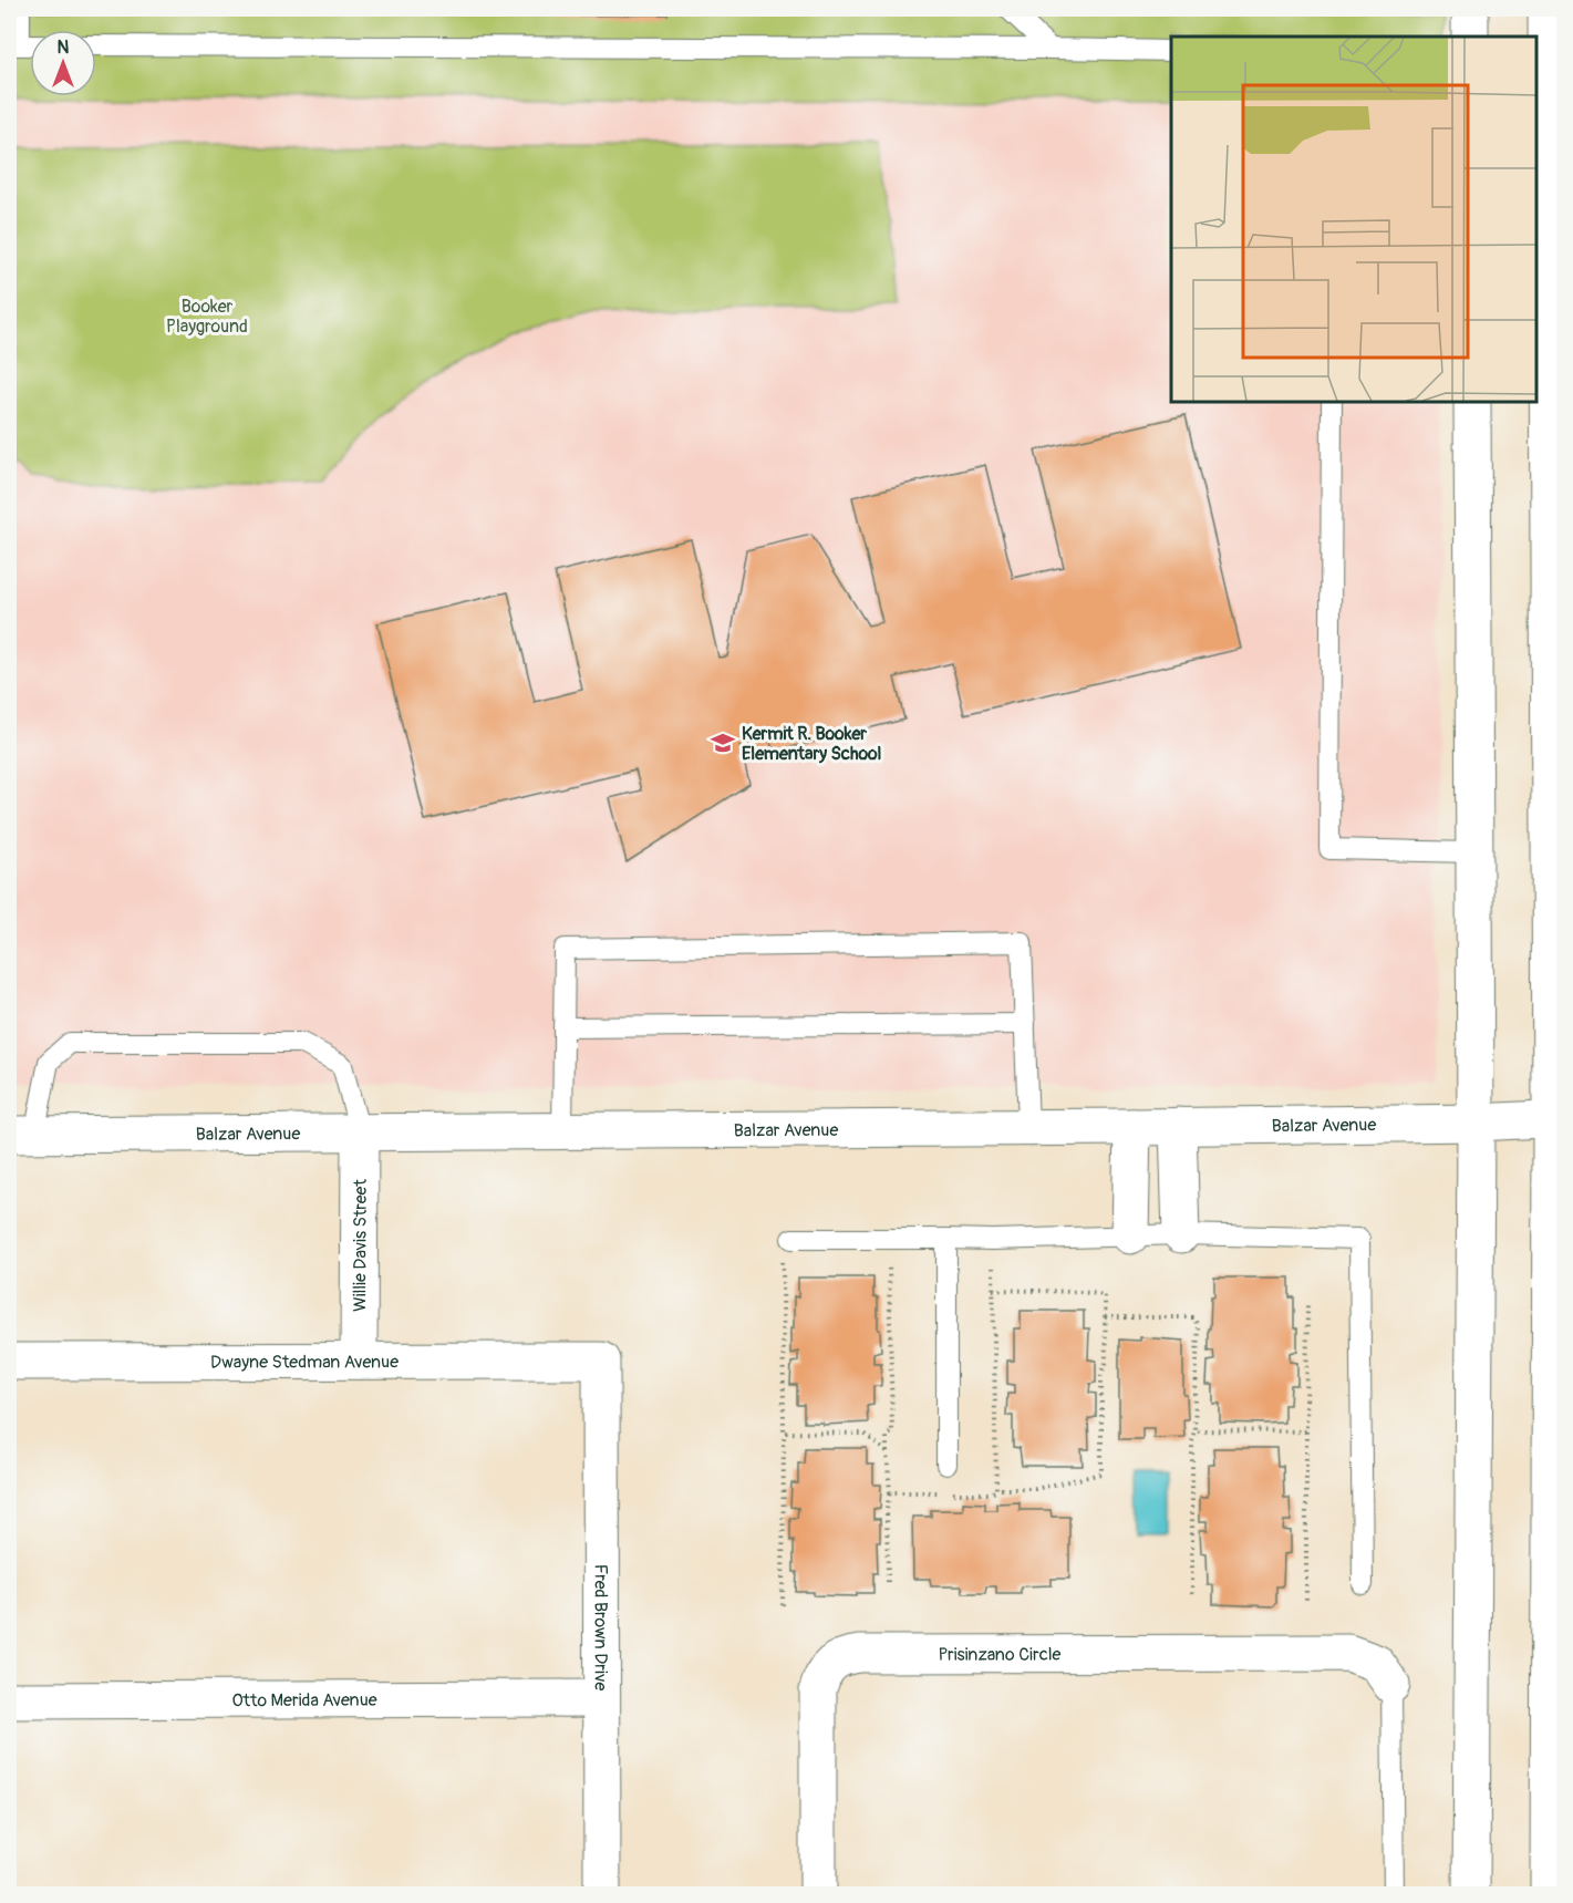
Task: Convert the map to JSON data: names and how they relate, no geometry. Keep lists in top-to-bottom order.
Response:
{
  "streets": {
    "street": [
      "Balzar Avenue",
      "Willie Davis Street",
      "Dwayne Stedman Avenue",
      "Fred Brown Drive",
      "Prisinzano Circle",
      "Otto Merida Avenue"
    ]
  },
  "crossings": [
    ["Balzar Avenue", "Willie Davis Street"],
    ["Willie Davis Street", "Dwayne Stedman Avenue"],
    ["Dwayne Stedman Avenue", "Fred Brown Drive"],
    ["Fred Brown Drive", "Otto Merida Avenue"]
  ],
  "parks": ["Booker Playground"],
  "places": {
    "school or university": ["Kermit R. Booker Elementary School"]
  },
  "north": "top"
}
